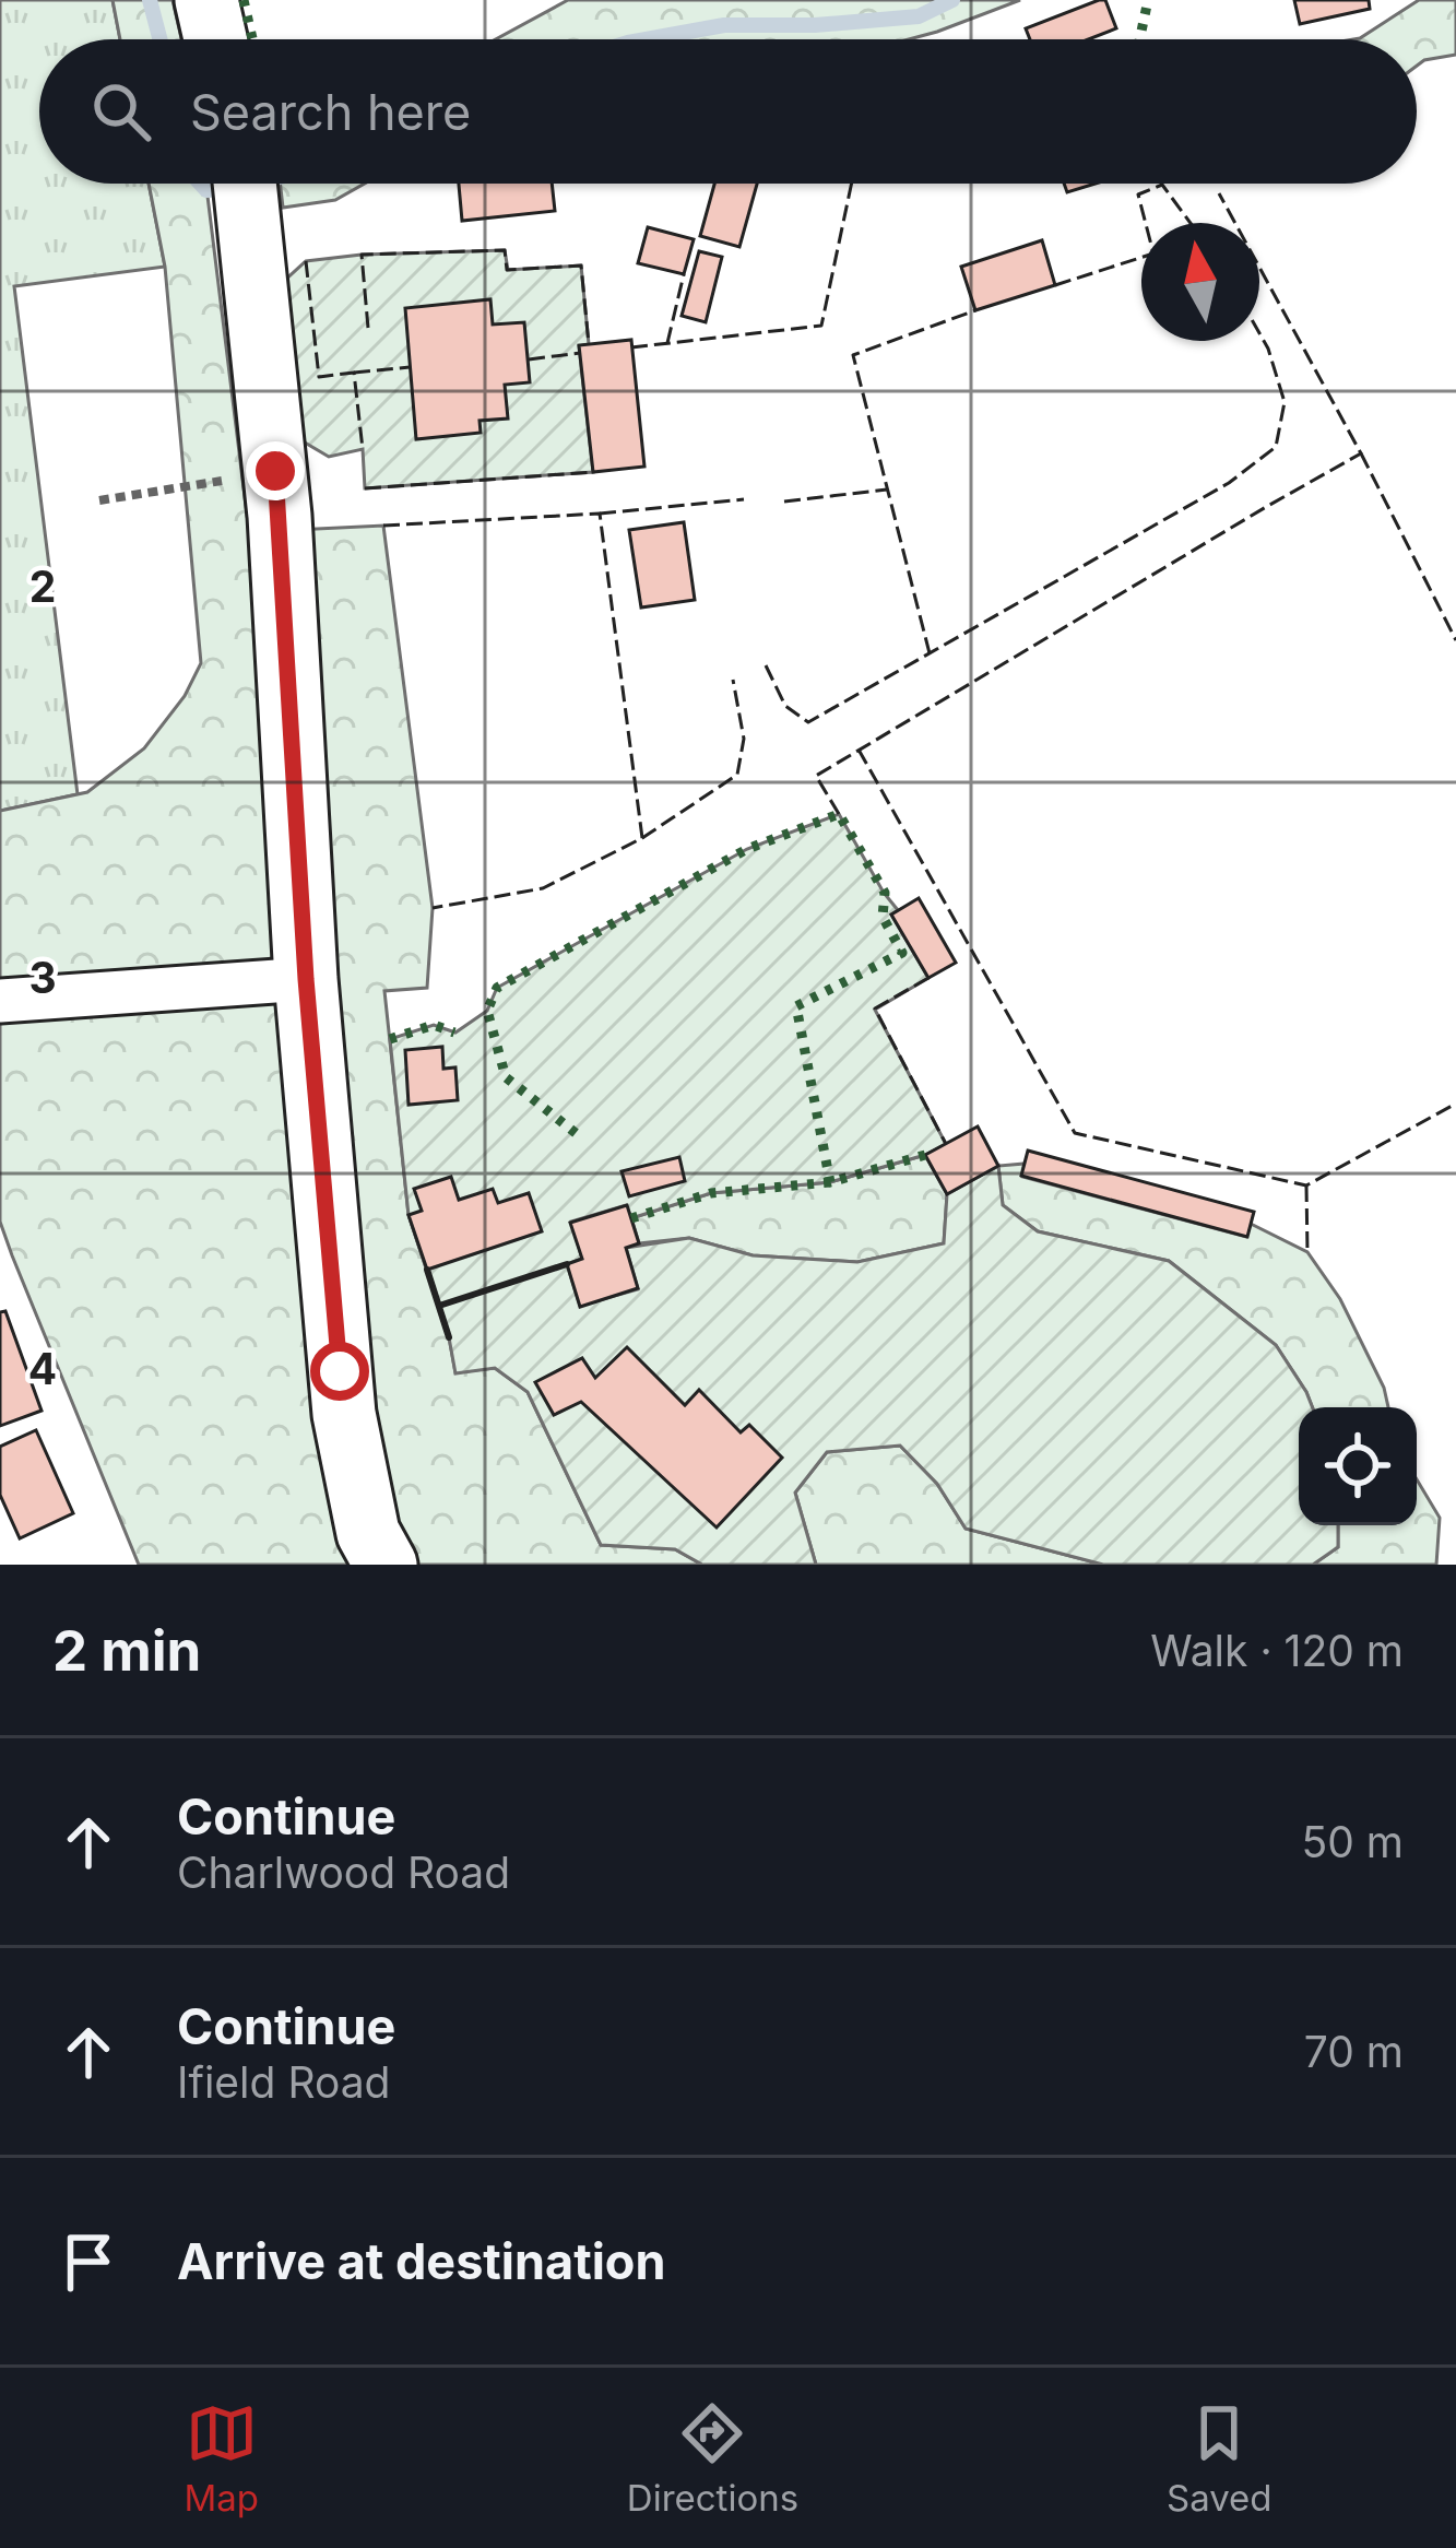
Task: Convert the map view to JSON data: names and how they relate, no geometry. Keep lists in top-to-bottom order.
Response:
{
  "north": "top",
  "page": {
    "search": "Search here",
    "heading": ["2 min", "Walk · 120 m"],
    "list": [
      ["Continue", "Charlwood Road", "50 m"],
      ["Continue", "Ifield Road", "70 m"],
      "Arrive at destination"
    ],
    "nav": ["Map", "Directions", "Saved"]
  },
  "grid": {
    "rows": ["2", "3", "4"]
  }
}
